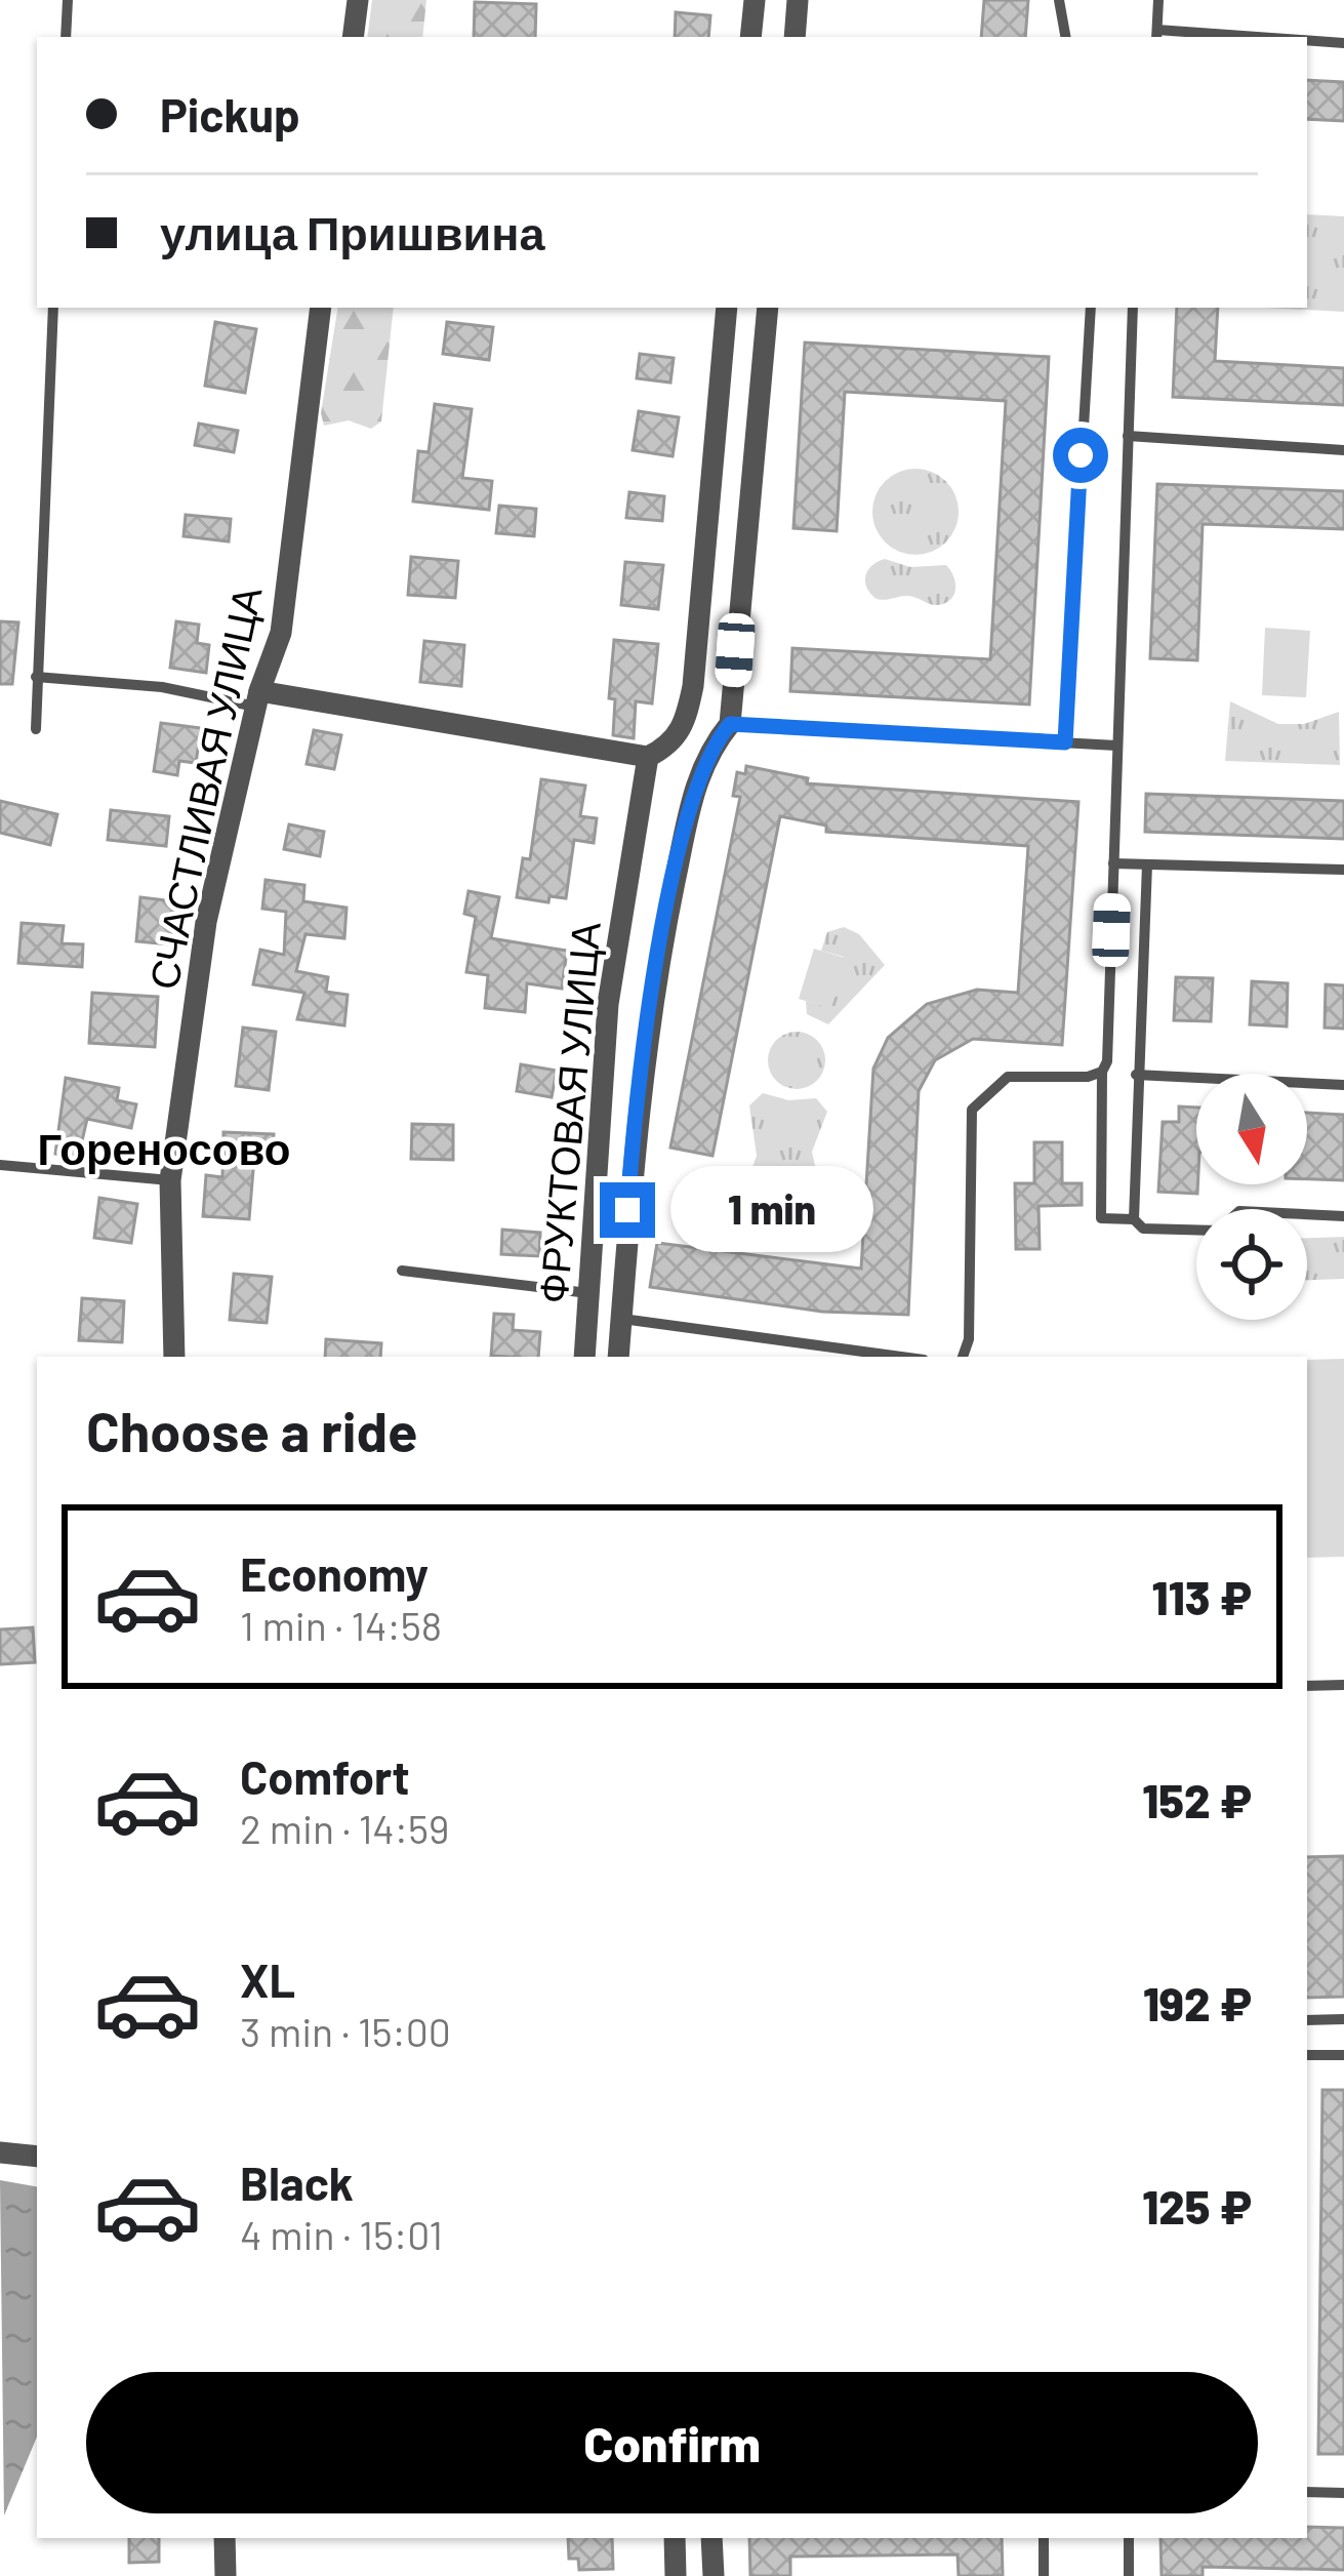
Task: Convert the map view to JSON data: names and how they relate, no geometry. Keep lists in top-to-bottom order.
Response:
{
  "streets": {
    "street": ["СЧАСТЛИВАЯ УЛИЦА", "ФРУКТОВАЯ УЛИЦА"]
  },
  "districts": ["Гореносово"],
  "north": "bottom",
  "page": {
    "banner": ["Pickup", "улица Пришвина"],
    "bubble": "1 min",
    "heading": "Choose a ride",
    "list": [
      {
        "name": "Economy",
        "note": "1 min · 14:58",
        "value": "113 ₽"
      },
      {
        "name": "Comfort",
        "note": "2 min · 14:59",
        "value": "152 ₽"
      },
      {
        "name": "XL",
        "note": "3 min · 15:00",
        "value": "192 ₽"
      },
      {
        "name": "Black",
        "note": "4 min · 15:01",
        "value": "125 ₽"
      }
    ],
    "buttons": "Confirm"
  }
}
